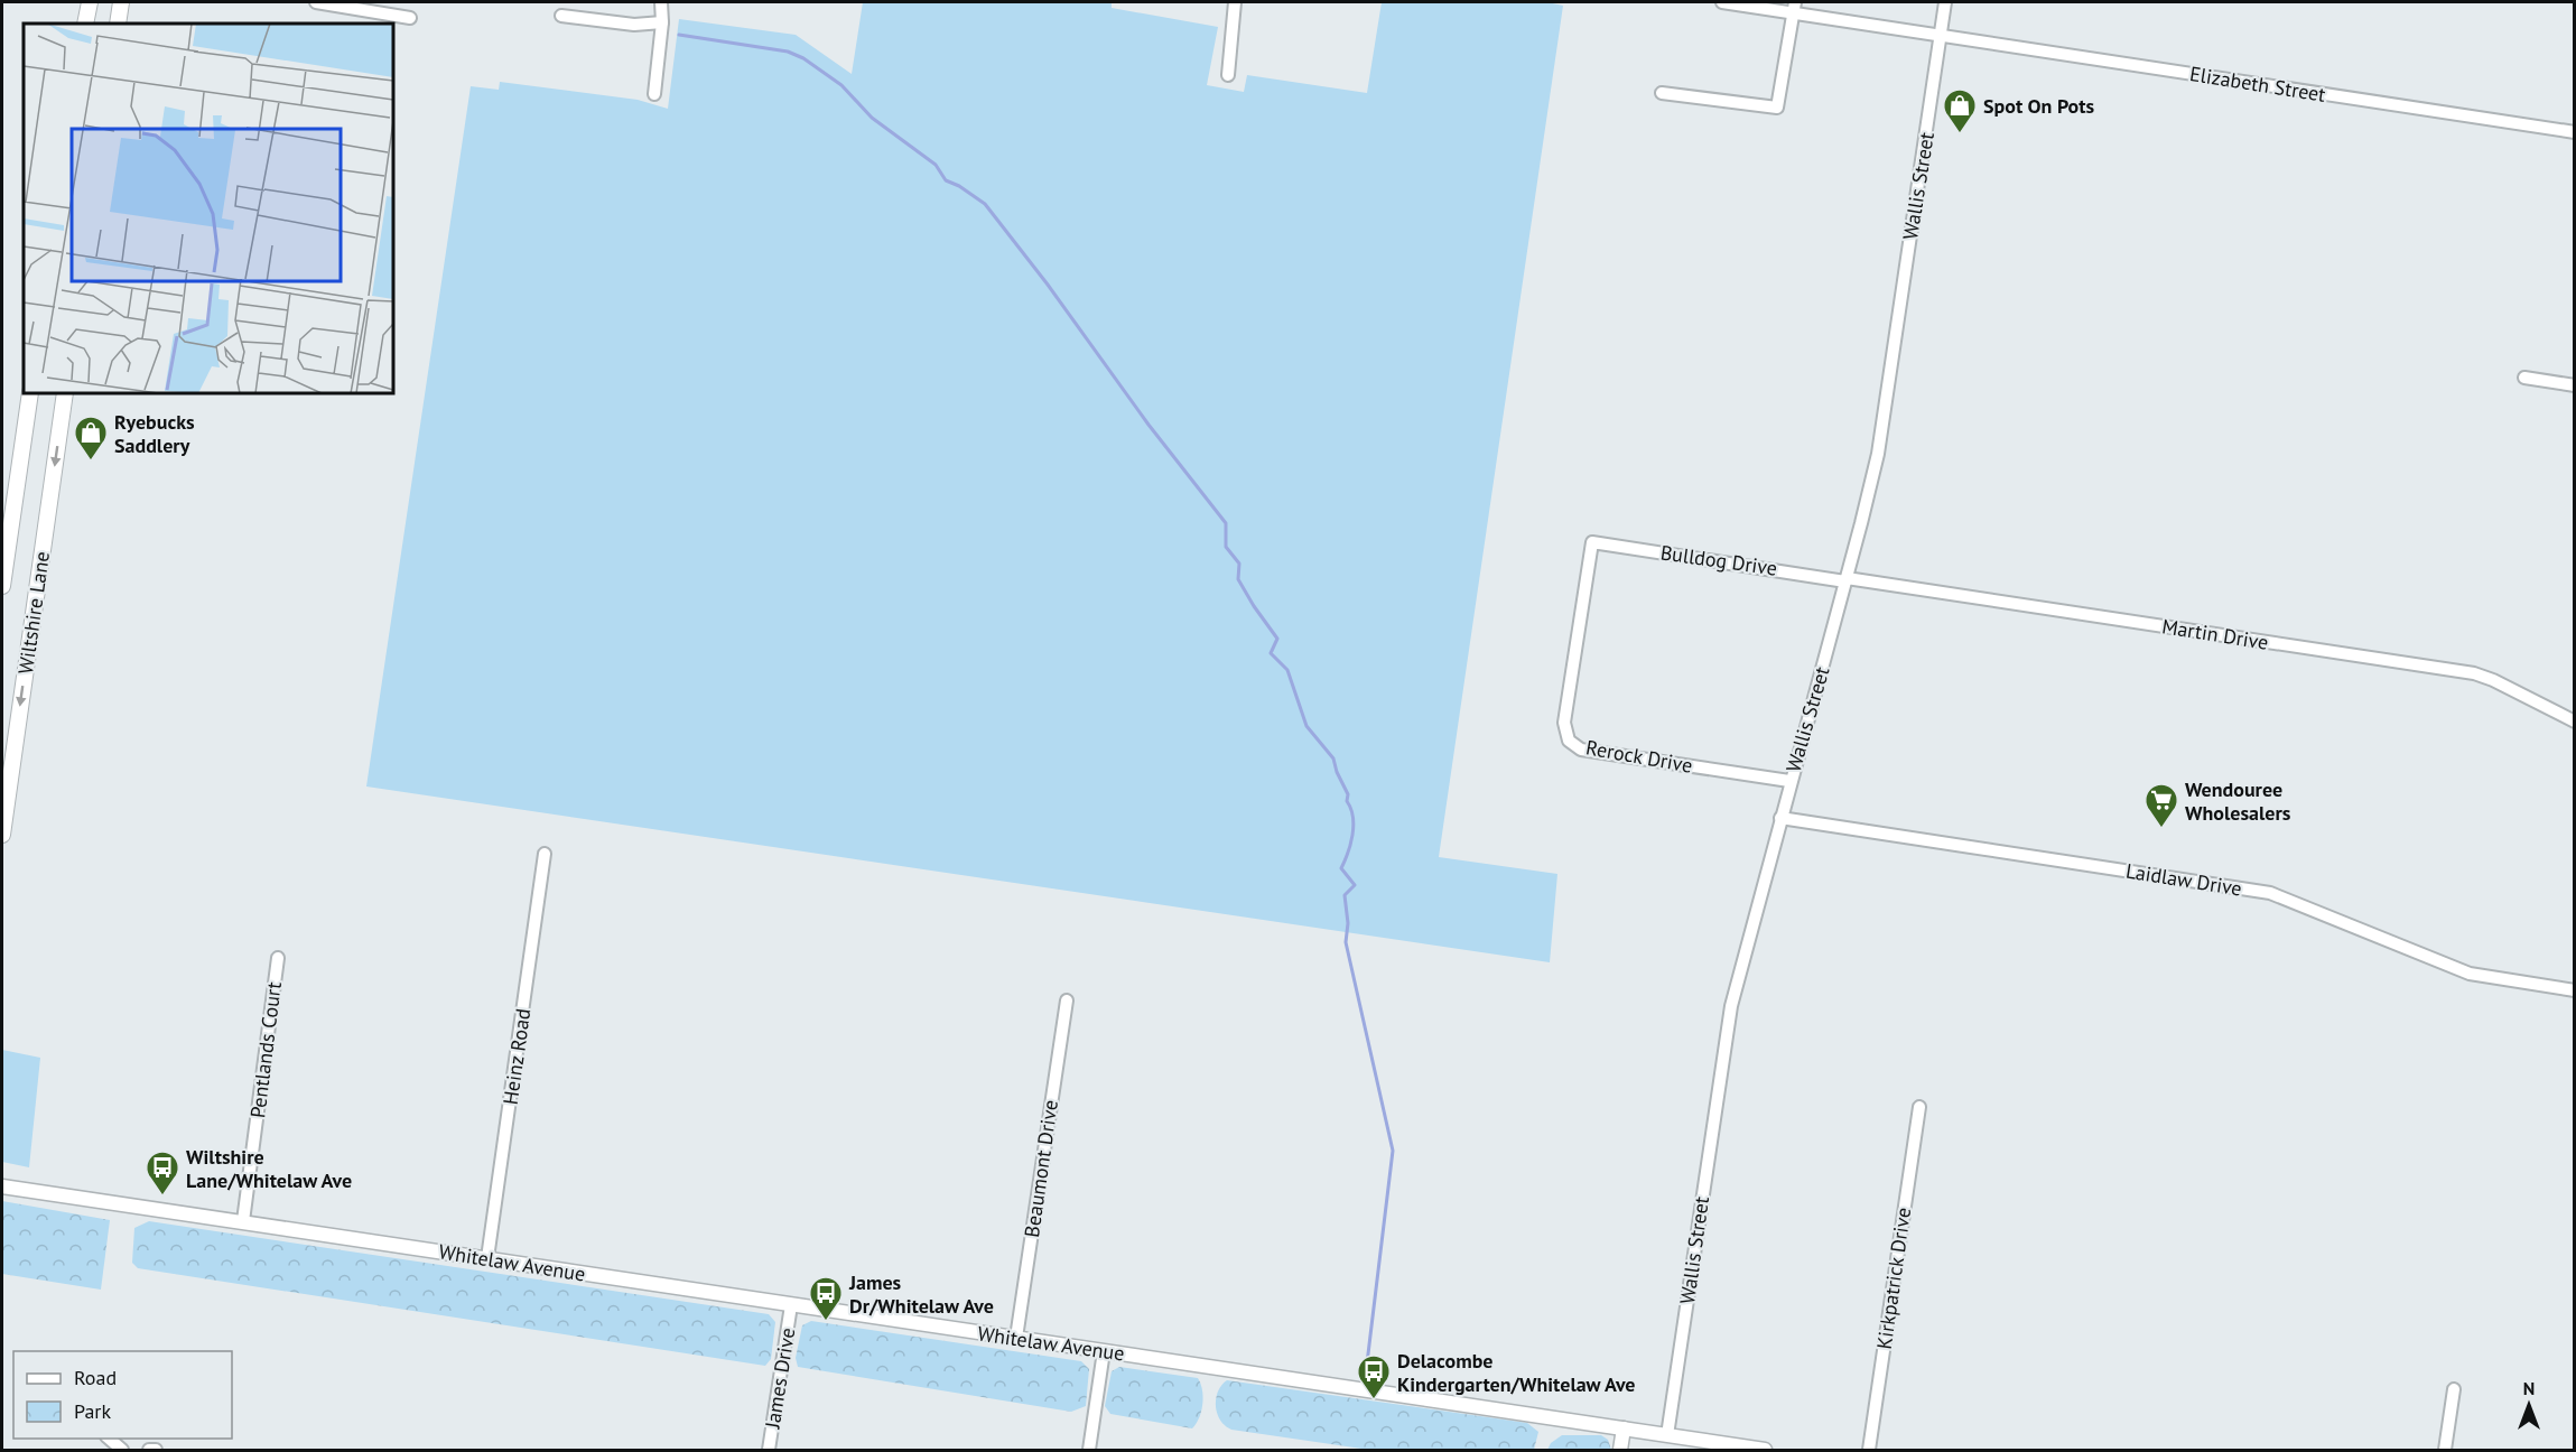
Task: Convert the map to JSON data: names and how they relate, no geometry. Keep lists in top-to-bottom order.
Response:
{
  "streets": {
    "main road": ["Wiltshire Lane"],
    "street": [
      "Elizabeth Street",
      "Wallis Street",
      "Bulldog Drive",
      "Martin Drive",
      "Rerock Drive",
      "Laidlaw Drive",
      "Pentlands Court",
      "Heinz Road",
      "Beaumont Drive",
      "Whitelaw Avenue",
      "Kirkpatrick Drive",
      "James Drive"
    ]
  },
  "crossings": [
    ["Elizabeth Street", "Wallis Street"],
    ["Wallis Street", "Bulldog Drive"],
    ["Wallis Street", "Martin Drive"],
    ["Wallis Street", "Rerock Drive"],
    ["Wallis Street", "Laidlaw Drive"],
    ["Wallis Street", "Whitelaw Avenue"],
    ["Bulldog Drive", "Martin Drive"],
    ["Bulldog Drive", "Rerock Drive"],
    ["Pentlands Court", "Whitelaw Avenue"],
    ["Heinz Road", "Whitelaw Avenue"],
    ["Beaumont Drive", "Whitelaw Avenue"],
    ["Whitelaw Avenue", "James Drive"]
  ],
  "places": {
    "shop": ["Spot On Pots", "Ryebucks Saddlery"],
    "supermarket": ["Wendouree Wholesalers"],
    "bus stop": ["Wiltshire Lane/Whitelaw Ave", "James Dr/Whitelaw Ave", "Delacombe Kindergarten/Whitelaw Ave"]
  },
  "legend": ["Road", "Park"],
  "north": "top"
}
